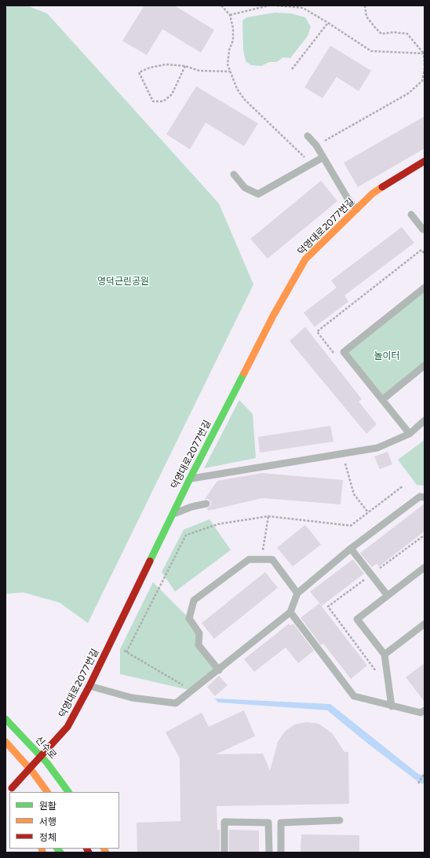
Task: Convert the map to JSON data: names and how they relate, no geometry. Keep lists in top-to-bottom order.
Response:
{
  "streets": {
    "street": ["덕영대로2077번길", "신수로"]
  },
  "parks": ["영덕근린공원", "놀이터"],
  "legend": ["원활", "서행", "정체"]
}
